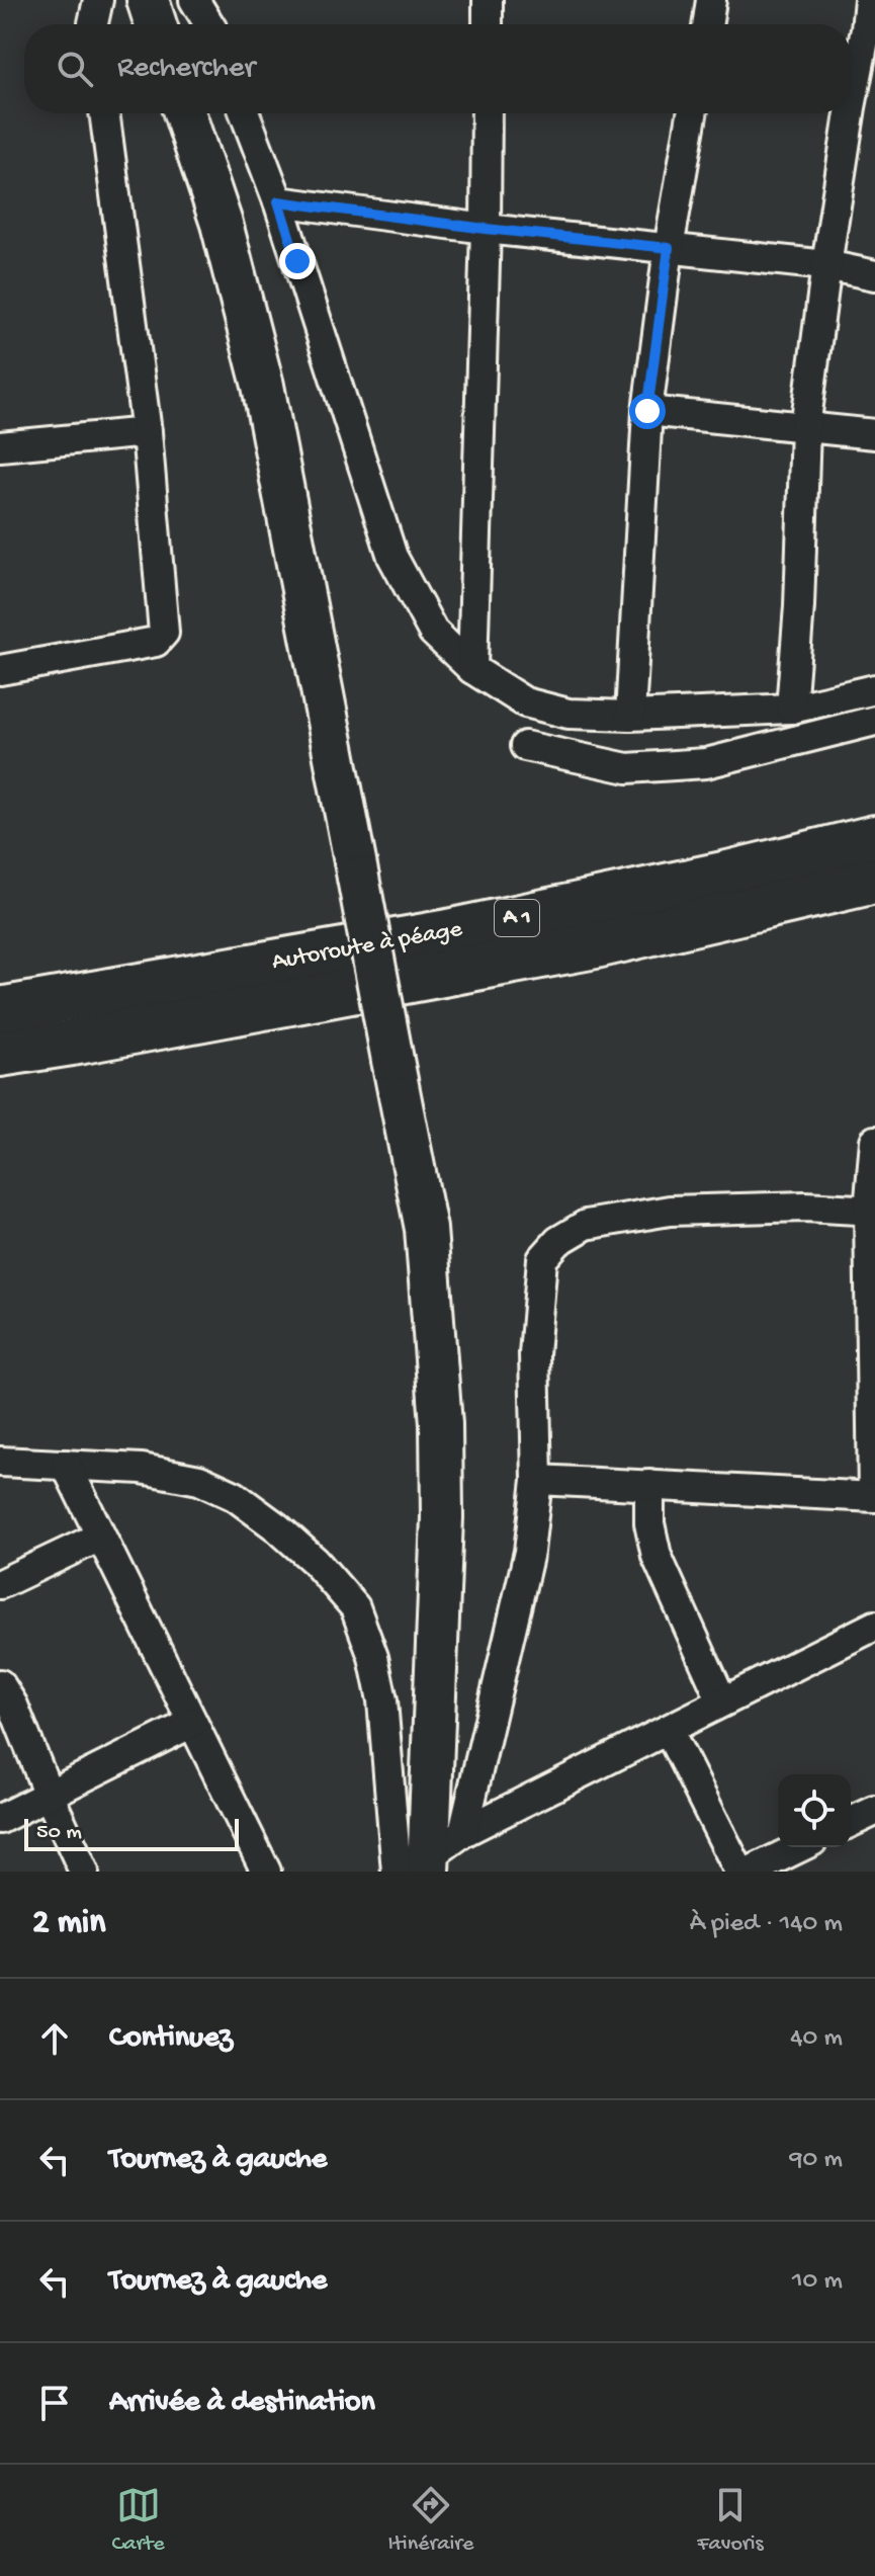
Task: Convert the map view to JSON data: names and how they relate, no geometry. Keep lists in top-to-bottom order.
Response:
{
  "streets": {
    "highway": ["A 1", "Autoroute à péage"]
  },
  "scale_bar": "50 m",
  "page": {
    "search": "Rechercher",
    "scale": "50 m",
    "heading": ["2 min", "À pied · 140 m"],
    "list": [
      ["Continuez", "40 m"],
      ["Tournez à gauche", "90 m"],
      ["Tournez à gauche", "10 m"],
      "Arrivée à destination"
    ],
    "nav": ["Carte", "Itinéraire", "Favoris"]
  }
}
